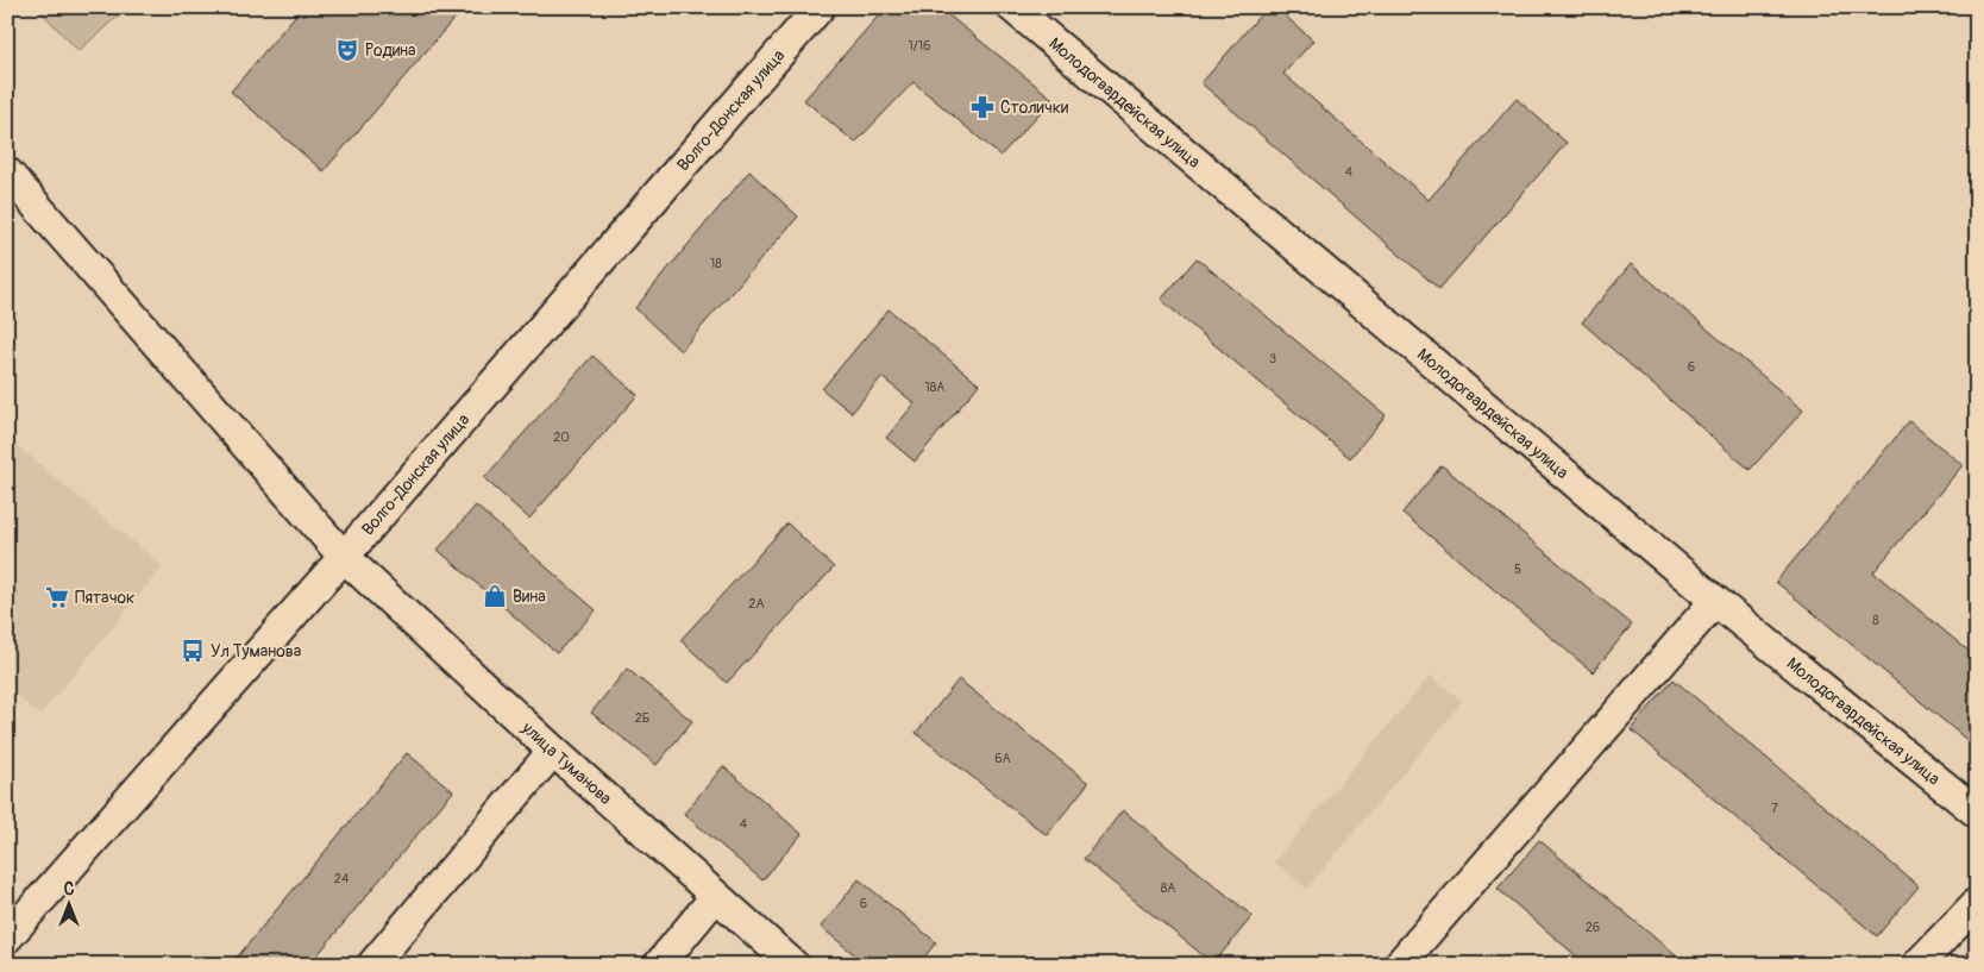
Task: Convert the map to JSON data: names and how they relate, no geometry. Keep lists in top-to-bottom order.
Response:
{
  "streets": {
    "street": ["Молодогвардейская улица", "Волго-Донская улица", "улица Туманова"]
  },
  "crossings": [
    ["Волго-Донская улица", "улица Туманова"]
  ],
  "places": {
    "theatre": ["Родина"],
    "pharmacy": ["Столички"],
    "shop": ["Вина"],
    "supermarket": ["Пятачок"],
    "bus stop": ["Ул Туманова"]
  },
  "house_numbers": [
    "1/16",
    "4",
    "18",
    "3",
    "6",
    "18А",
    "20",
    "5",
    "2А",
    "8",
    "2Б",
    "6А",
    "7",
    "4",
    "24",
    "8А",
    "6",
    "26"
  ],
  "north": "top"
}
